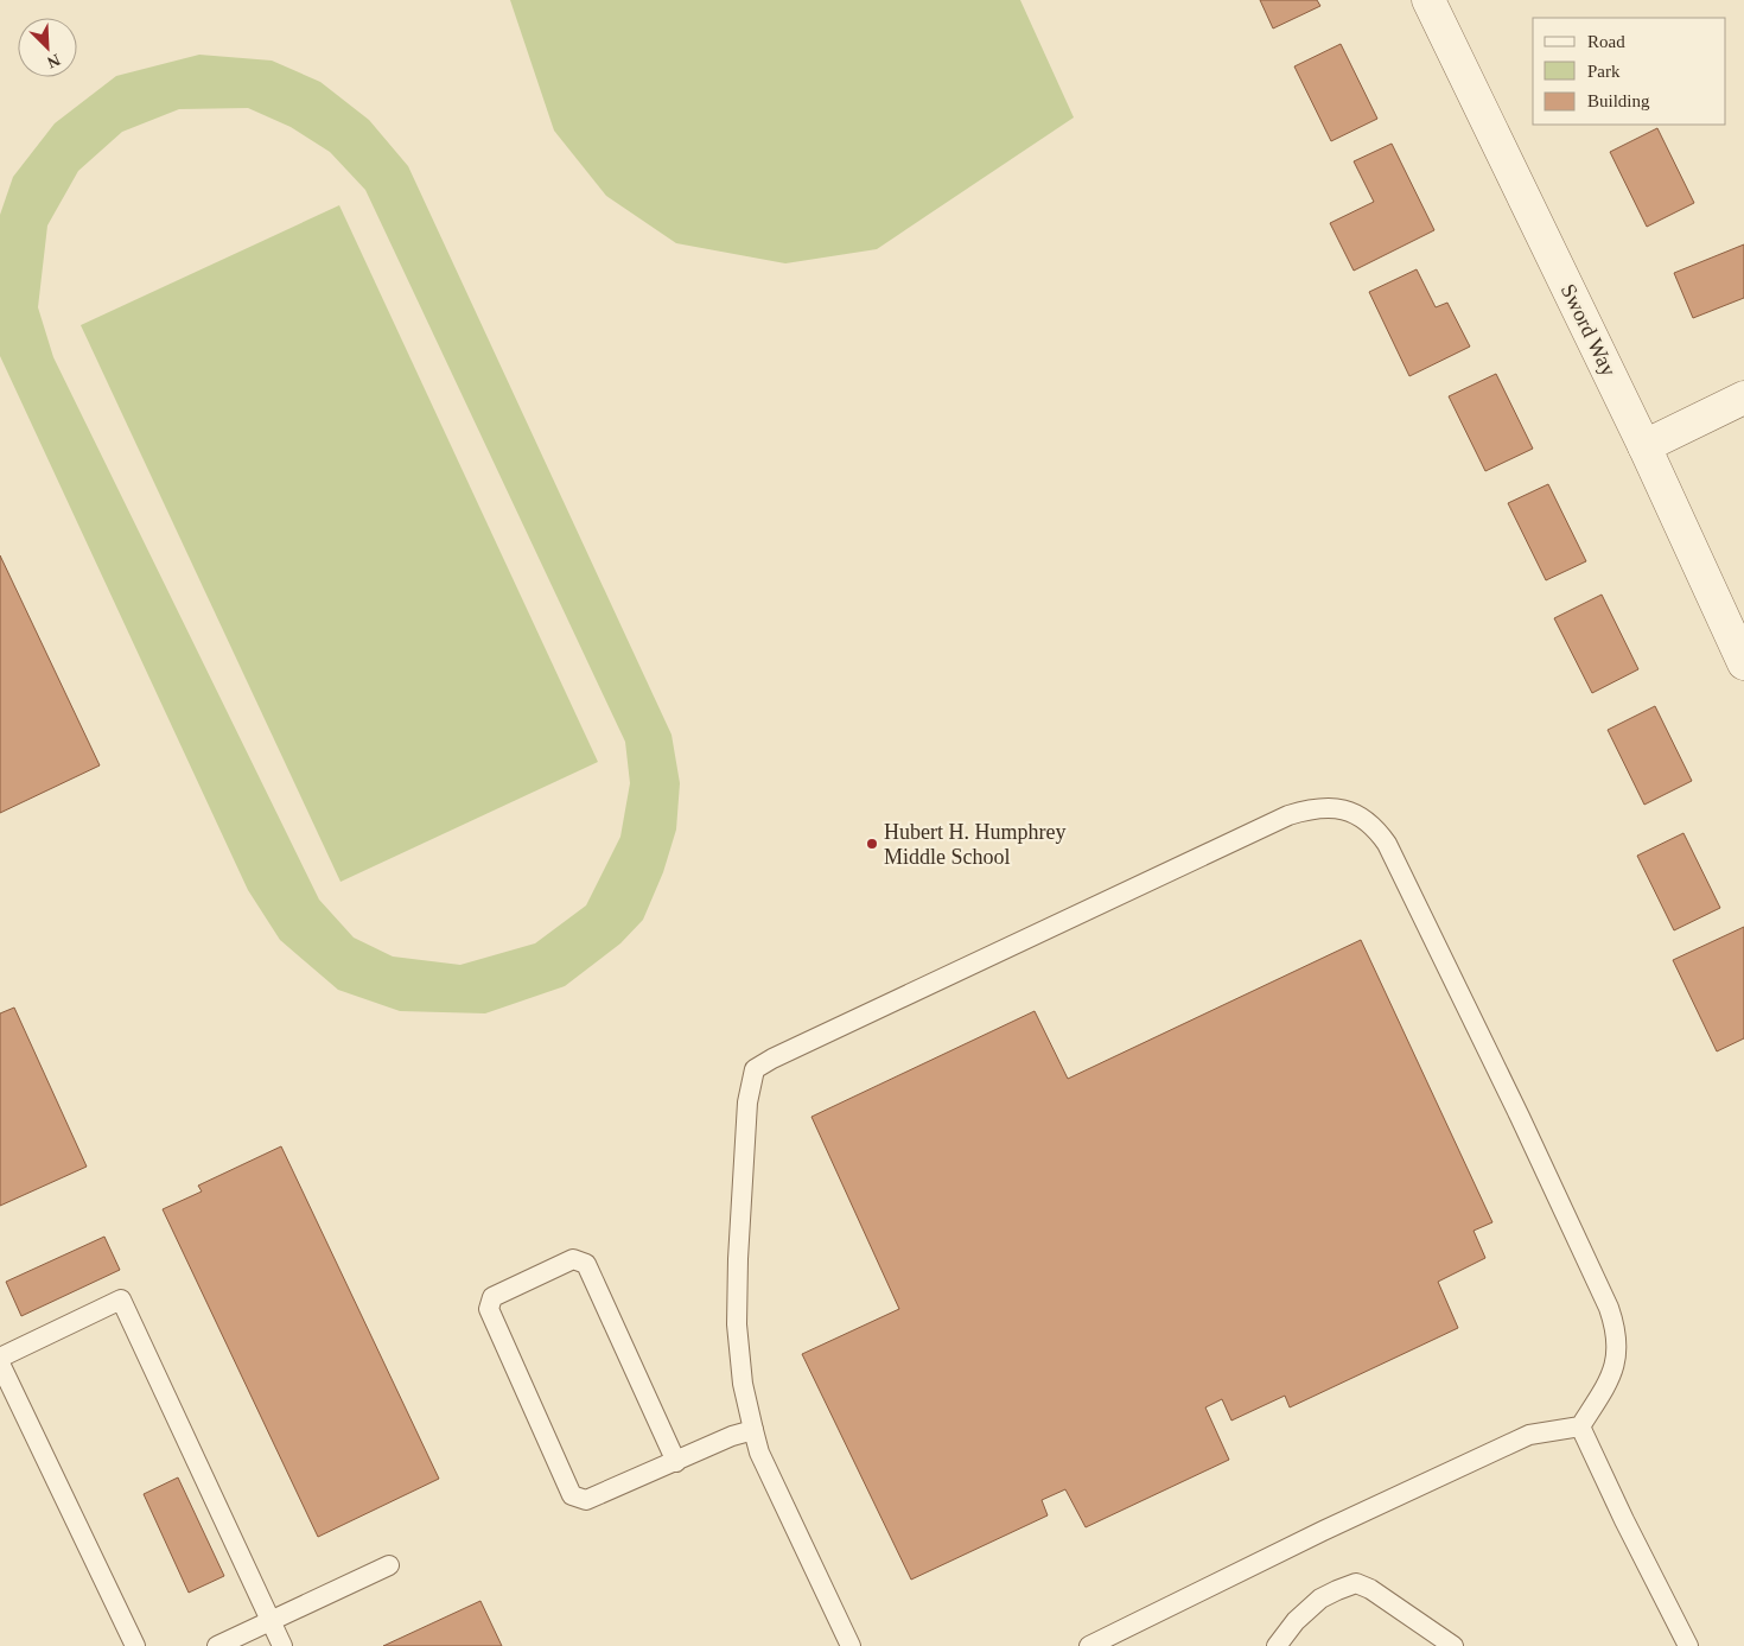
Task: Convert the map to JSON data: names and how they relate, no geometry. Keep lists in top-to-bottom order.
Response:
{
  "streets": {
    "street": ["Sword Way"]
  },
  "places": ["Hubert H. Humphrey Middle School"],
  "legend": ["Road", "Park", "Building"],
  "north": "bottom right"
}
